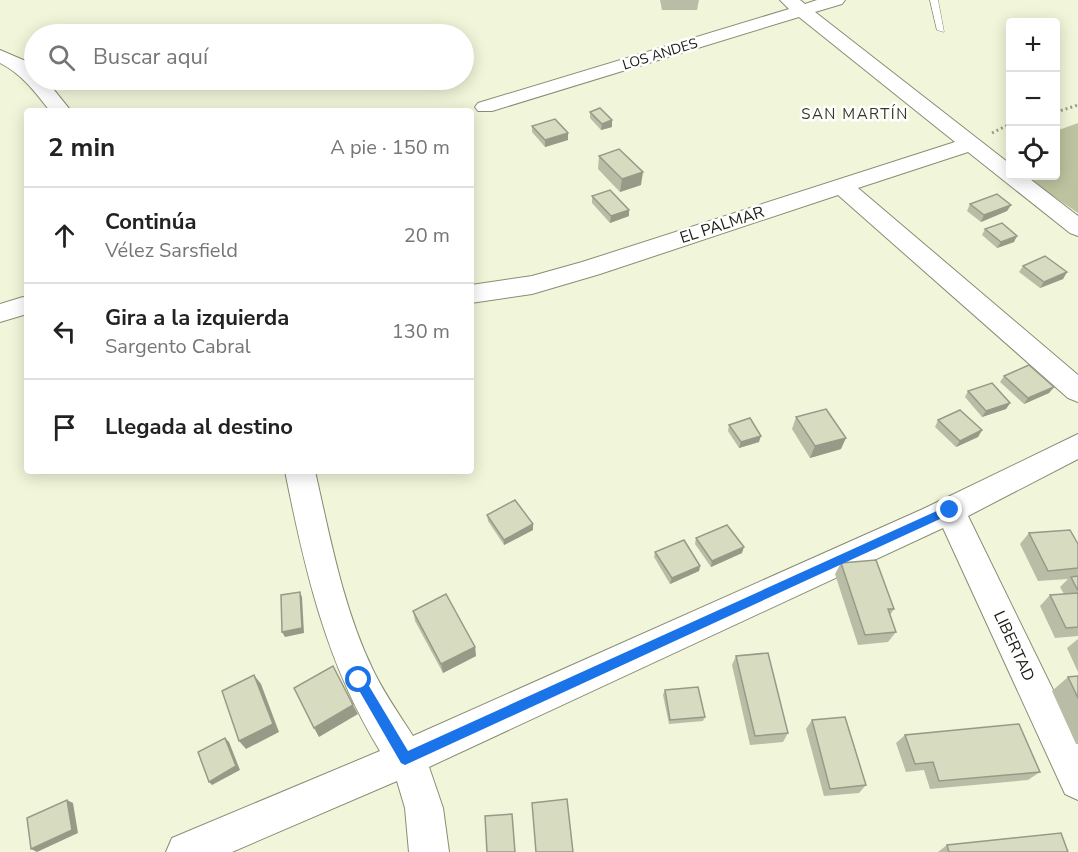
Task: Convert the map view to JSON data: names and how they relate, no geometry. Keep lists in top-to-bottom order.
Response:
{
  "streets": {
    "street": ["LOS ANDES", "EL PALMAR", "LIBERTAD"]
  },
  "districts": ["SAN MARTÍN"],
  "page": {
    "map_buttons": ["+", "−"],
    "search": "Buscar aquí",
    "heading": ["2 min", "A pie · 150 m"],
    "list": [
      ["Continúa", "Vélez Sarsfield", "20 m"],
      ["Gira a la izquierda", "Sargento Cabral", "130 m"],
      "Llegada al destino"
    ]
  }
}
